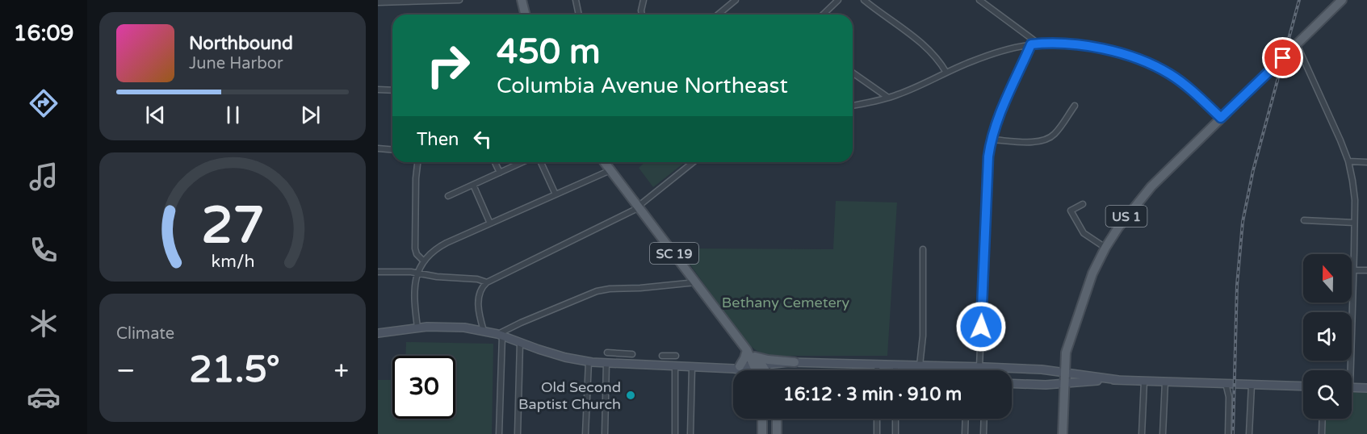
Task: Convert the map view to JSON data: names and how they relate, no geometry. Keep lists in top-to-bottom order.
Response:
{
  "streets": {
    "main road": ["US 1", "SC 19"]
  },
  "parks": ["Bethany Cemetery"],
  "places": ["Old Second Baptist Church"],
  "north": "top",
  "page": {
    "tabs": "16:09",
    "turn": ["450 m", "Columbia Avenue Northeast"],
    "song": ["Northbound", "June Harbor"],
    "then": "Then",
    "tile": "Climate",
    "heat": ["−", "21.5°", "+"],
    "limit": "30",
    "trip": "16:12 · 3 min · 910 m",
    "gauge": ["27", "km/h"]
  }
}
